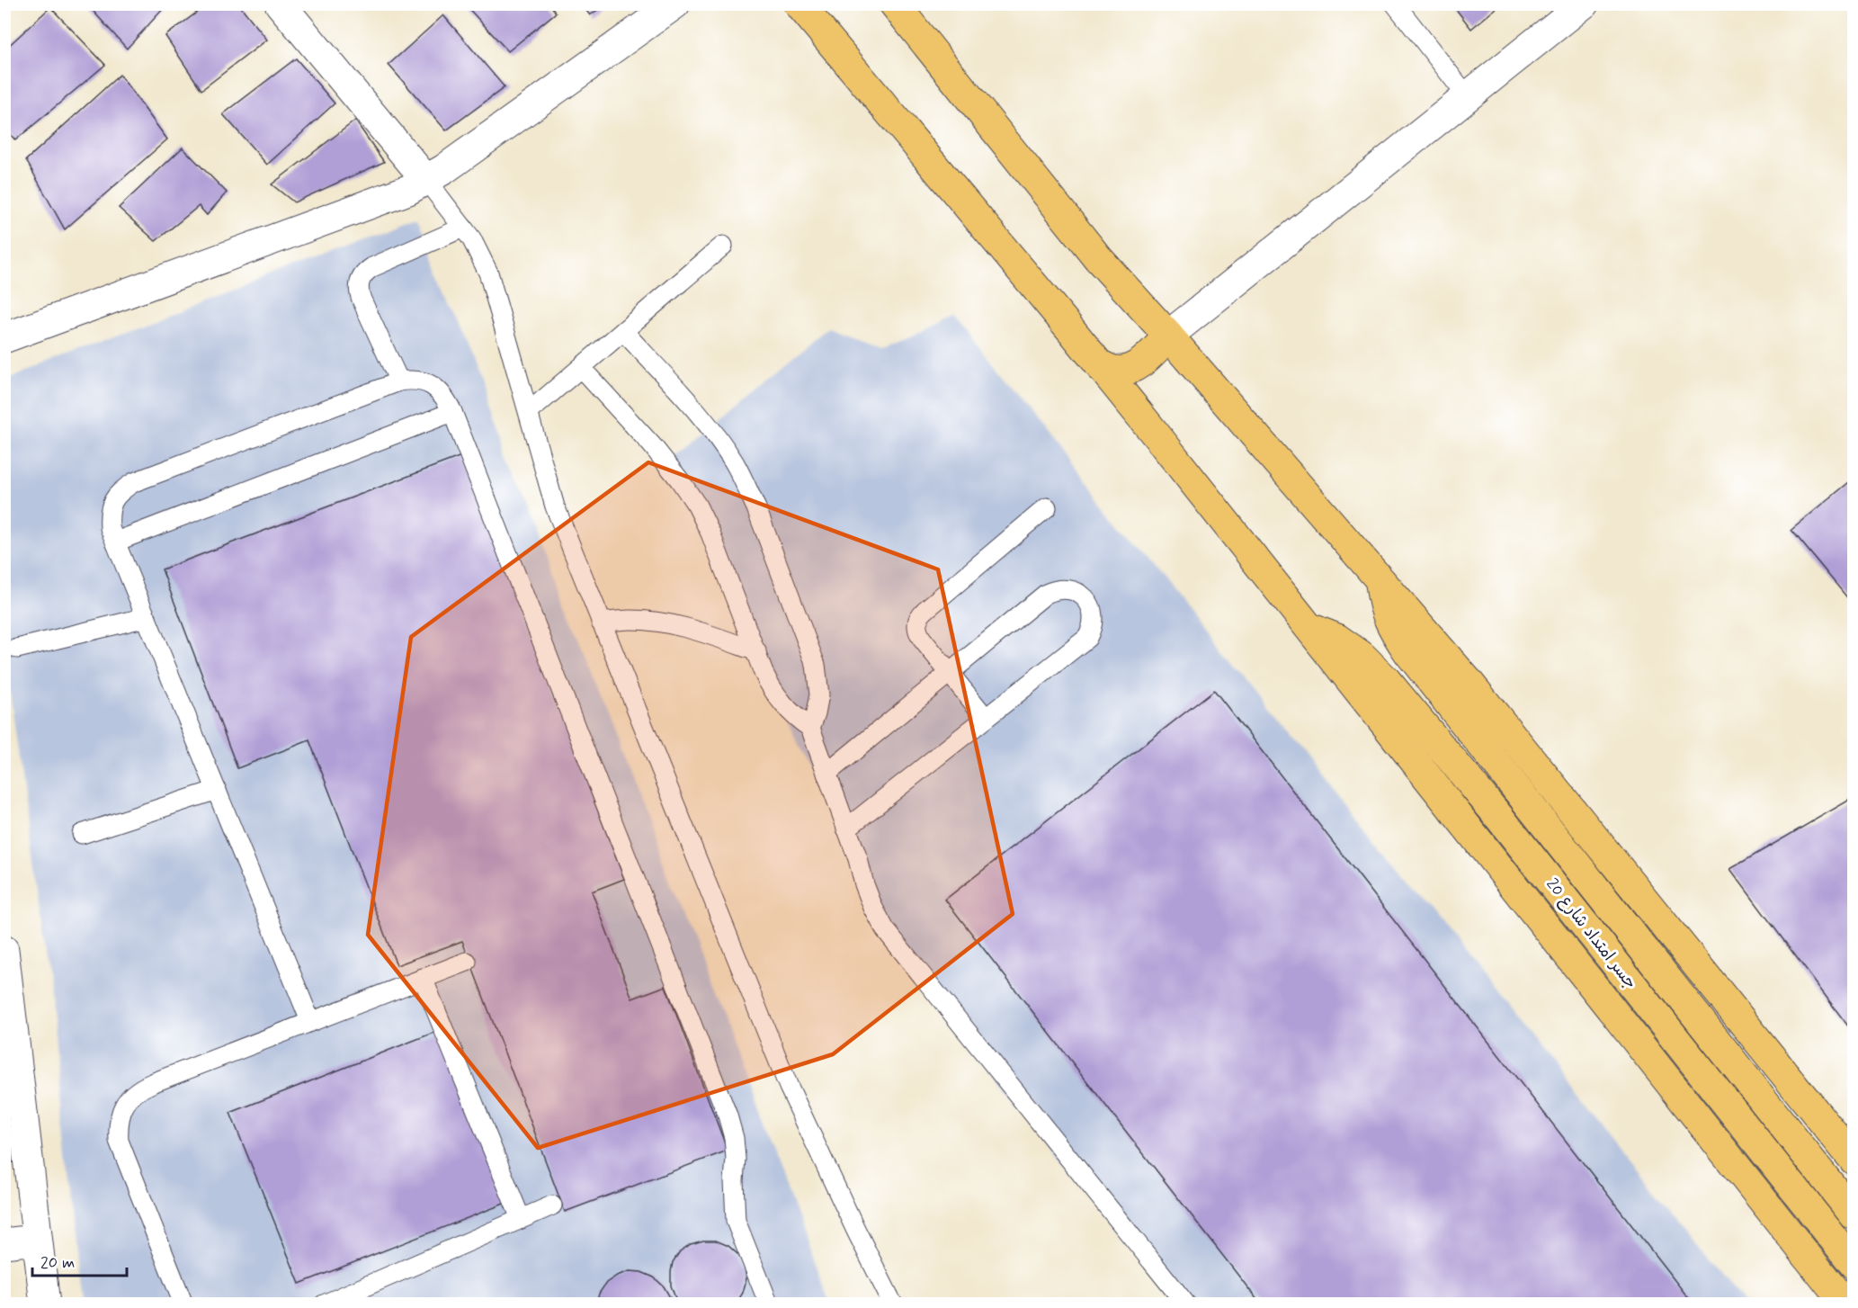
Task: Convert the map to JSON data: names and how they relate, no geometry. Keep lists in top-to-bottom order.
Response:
{
  "streets": {
    "main road": ["جسر امتداد شارع 20"]
  },
  "scale_bar": "20 m"
}
